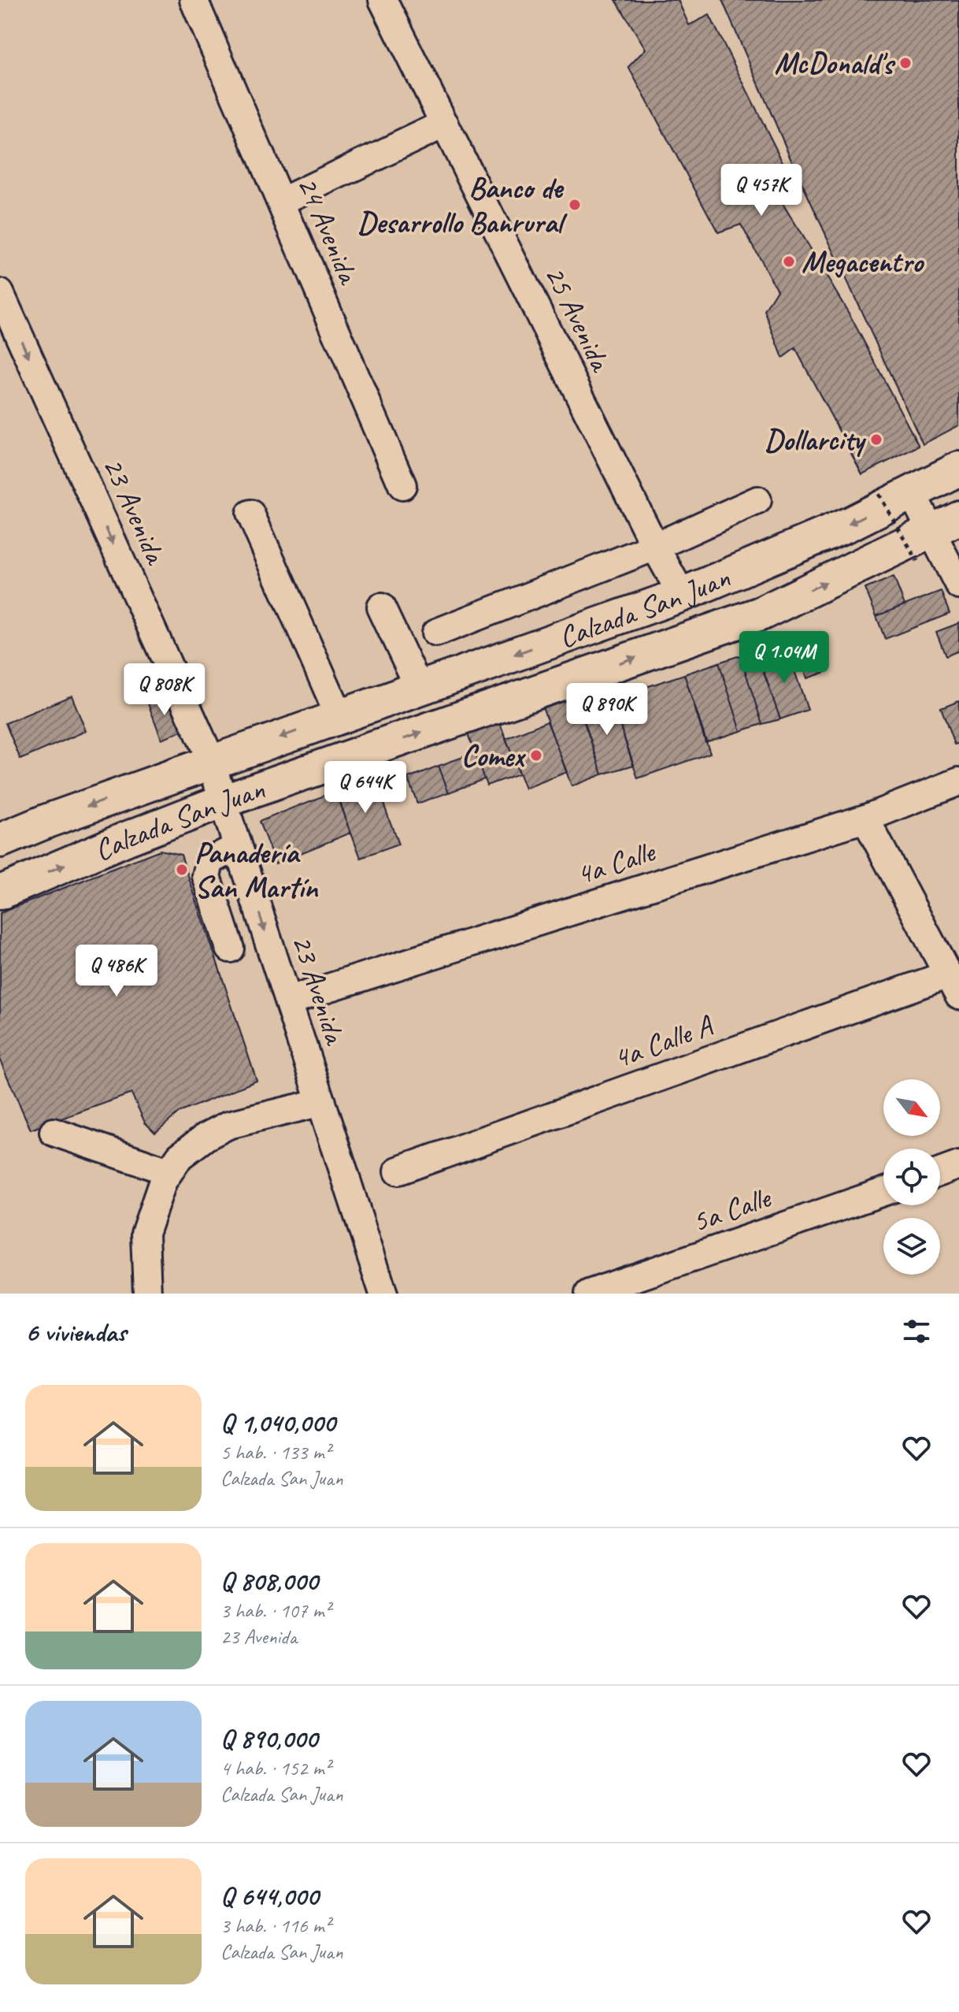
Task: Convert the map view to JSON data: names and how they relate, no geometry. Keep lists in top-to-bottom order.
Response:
{
  "streets": {
    "main road": ["Calzada San Juan"],
    "street": [
      "24 Avenida",
      "25 Avenida",
      "23 Avenida",
      "4a Calle",
      "4a Calle A",
      "5a Calle"
    ]
  },
  "crossings": [
    ["25 Avenida", "Calzada San Juan"],
    ["23 Avenida", "Calzada San Juan"],
    ["23 Avenida", "4a Calle"]
  ],
  "places": [
    "McDonald's",
    "Banco de Desarrollo Banrural",
    "Megacentro",
    "Dollarcity",
    "Comex",
    "Panadería San Martín"
  ],
  "north": "bottom right",
  "page": {
    "price": [
      "Q 457K",
      "Q 1.04M",
      "Q 808K",
      "Q 890K",
      "Q 644K",
      "Q 486K"
    ],
    "heading": "6 viviendas",
    "list": [
      {
        "name": "Q 1,040,000",
        "note": "5 hab. · 133 m² · Calzada San Juan"
      },
      {
        "name": "Q 808,000",
        "note": "3 hab. · 107 m² · 23 Avenida"
      },
      {
        "name": "Q 890,000",
        "note": "4 hab. · 152 m² · Calzada San Juan"
      },
      {
        "name": "Q 644,000",
        "note": "3 hab. · 116 m² · Calzada San Juan"
      }
    ]
  }
}
